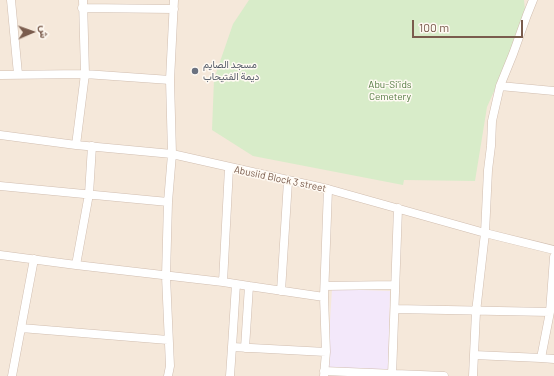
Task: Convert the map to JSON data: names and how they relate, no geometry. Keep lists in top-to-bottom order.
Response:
{
  "streets": {
    "street": ["Abusiid Block 3 street"]
  },
  "parks": ["Abu-Si'ids Cemetery"],
  "places": ["مسجد الصايم ديمة الفتيحاب"],
  "scale_bar": "100 m",
  "north": "right"
}
